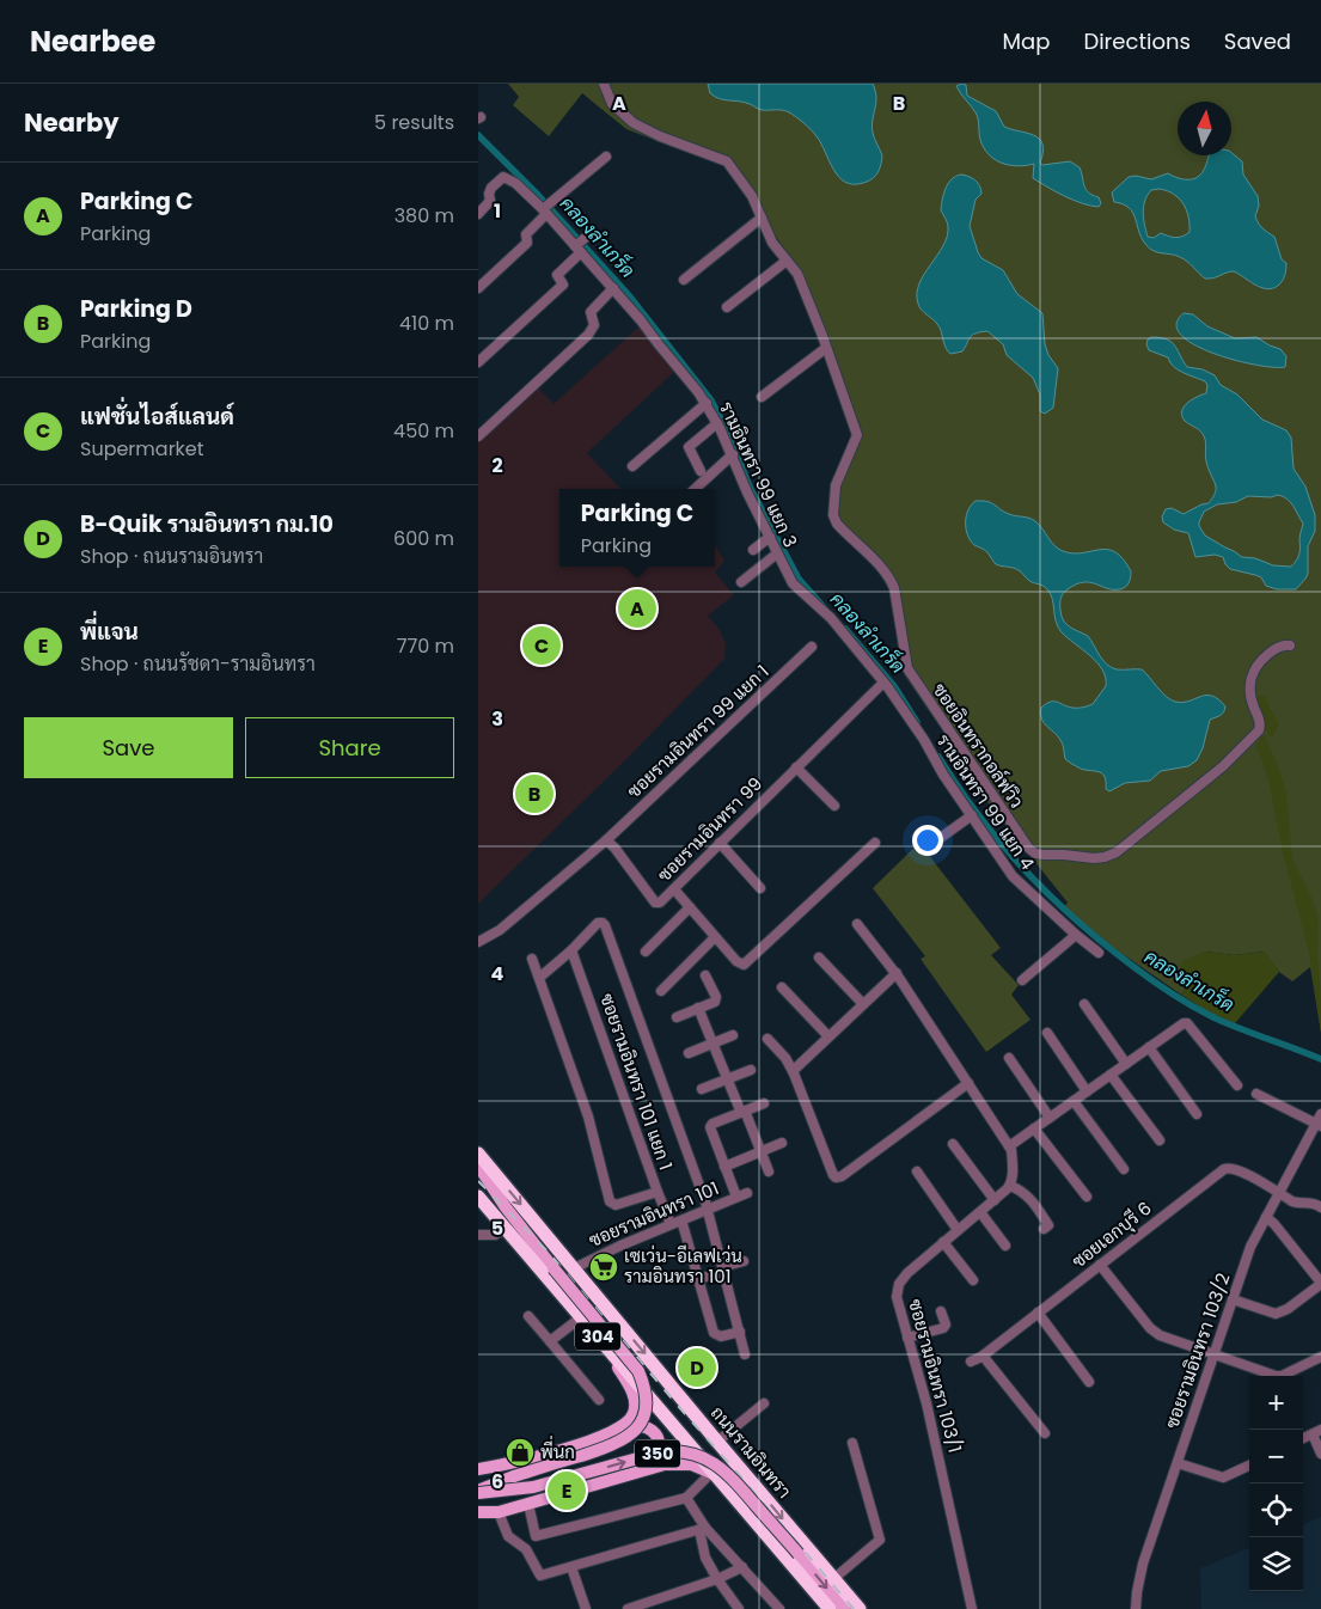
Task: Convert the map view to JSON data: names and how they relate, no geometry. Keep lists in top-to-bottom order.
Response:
{
  "streets": {
    "highway": ["304", "ถนนรามอินทรา"],
    "main road": ["350"],
    "street": [
      "รามอินทรา 99 แยก 3",
      "ซอยรามอินทรา 99 แยก 1",
      "ซอยอินทรากอล์ฟวิว",
      "รามอินทรา 99 แยก 4",
      "ซอยรามอินทรา 99",
      "ซอยรามอินทรา 101 แยก 1",
      "ซอยรามอินทรา 101",
      "ซอยเอกบุรี 6",
      "ซอยรามอินทรา 103/2",
      "ซอยรามอินทรา 103/1"
    ]
  },
  "crossings": [
    ["รามอินทรา 99 แยก 3", "รามอินทรา 99 แยก 4"],
    ["รามอินทรา 99 แยก 3", "ซอยรามอินทรา 99"],
    ["ซอยรามอินทรา 99 แยก 1", "ซอยรามอินทรา 99"],
    ["รามอินทรา 99 แยก 4", "ซอยรามอินทรา 99"],
    ["ซอยรามอินทรา 101 แยก 1", "ซอยรามอินทรา 101"],
    ["ซอยรามอินทรา 101", "ถนนรามอินทรา"],
    ["ซอยเอกบุรี 6", "ซอยรามอินทรา 103/2"],
    ["304", "350"]
  ],
  "water": ["คลองลำเกร็ด"],
  "places": {
    "supermarket": ["เซเว่น-อีเลฟเว่น รามอินทรา 101"],
    "shop": ["พี่นก"]
  },
  "north": "top",
  "page": {
    "header": "Nearbee",
    "nav": ["Map", "Directions", "Saved"],
    "heading": ["Nearby", "5 results"],
    "list": [
      {
        "mark": "A",
        "name": "Parking C",
        "note": "Parking",
        "value": "380 m"
      },
      {
        "mark": "B",
        "name": "Parking D",
        "note": "Parking",
        "value": "410 m"
      },
      {
        "mark": "C",
        "name": "แฟชั่นไอส์แลนด์",
        "note": "Supermarket",
        "value": "450 m"
      },
      {
        "mark": "D",
        "name": "B-Quik รามอินทรา กม.10",
        "note": "Shop · ถนนรามอินทรา",
        "value": "600 m"
      },
      {
        "mark": "E",
        "name": "พี่แจน",
        "note": "Shop · ถนนรัชดา-รามอินทรา",
        "value": "770 m"
      }
    ],
    "popup": ["Parking C", "Parking"],
    "pins": [
      "A",
      "C",
      "B",
      "D",
      "E"
    ],
    "buttons": ["Save", "Share"],
    "map_buttons": ["+", "−"]
  },
  "grid": {
    "columns": ["A", "B"],
    "rows": [
      "1",
      "2",
      "3",
      "4",
      "5",
      "6"
    ]
  }
}
